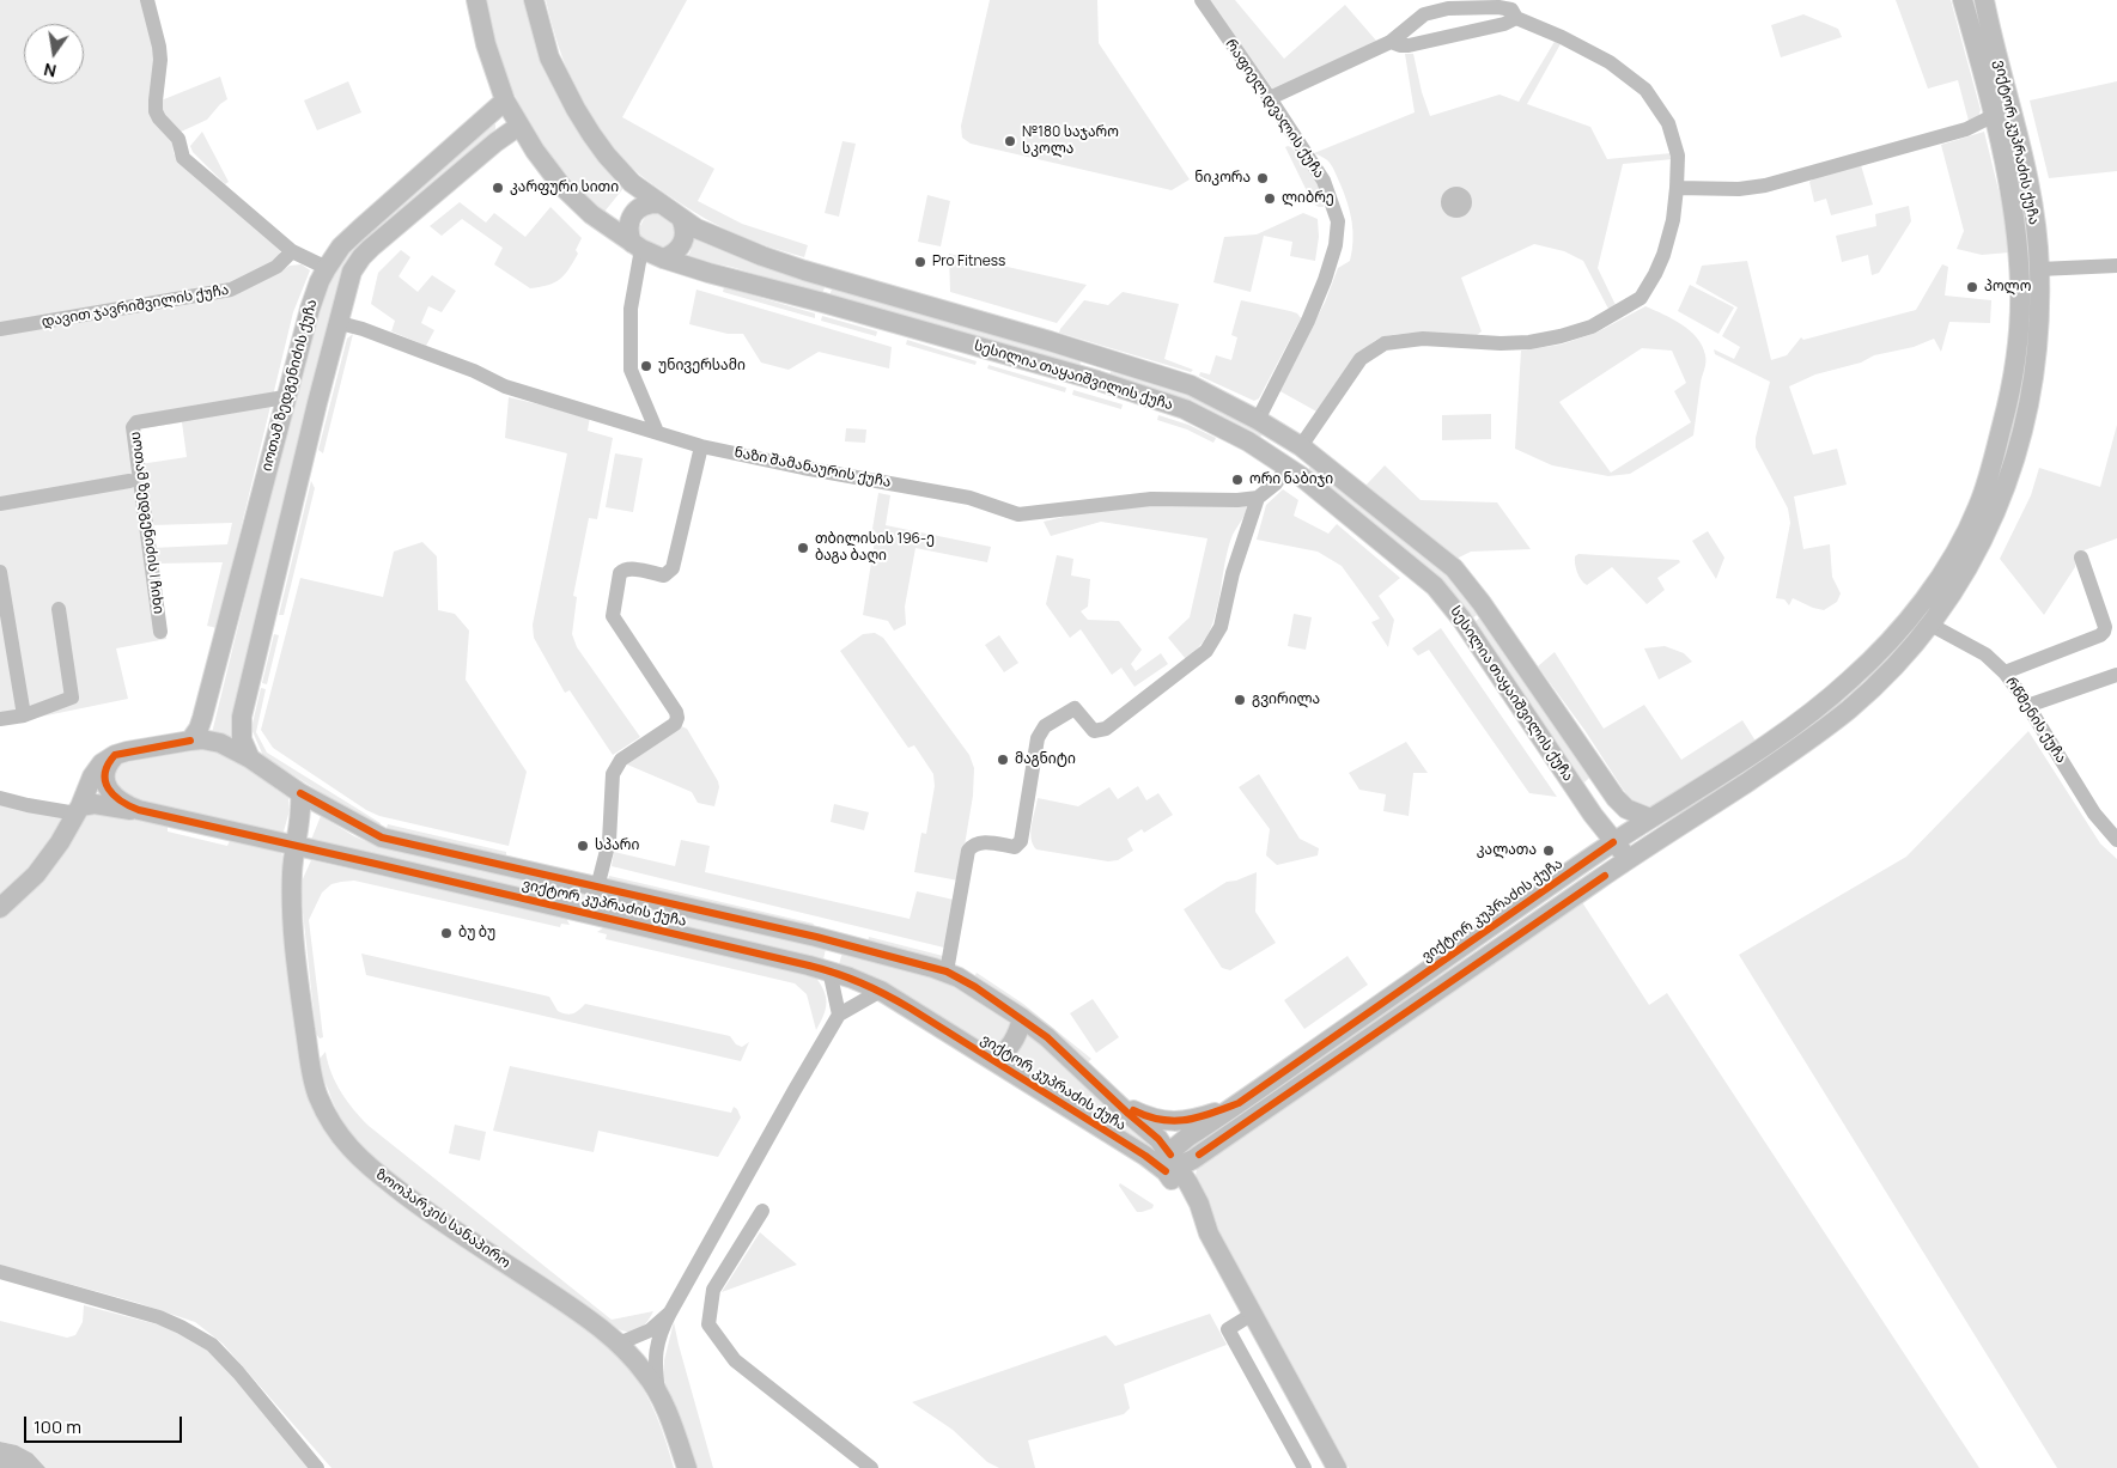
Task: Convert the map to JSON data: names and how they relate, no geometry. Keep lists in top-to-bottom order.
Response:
{
  "streets": {
    "main road": [
      "ვიქტორ კუპრაძის ქუჩა",
      "სესილია თაყაიშვილის ქუჩა",
      "იოთამ ზედგენიძის ქუჩა",
      "ზოოპარკის სანაპირო"
    ],
    "street": [
      "რაფიელ დვალის ქუჩა",
      "დავით ჯავრიშვილის ქუჩა",
      "ნაზი შამანაურის ქუჩა",
      "იოთამ ზედგენიძის I ჩიხი",
      "რწმენის ქუჩა"
    ]
  },
  "crossings": [
    ["რაფიელ დვალის ქუჩა", "სესილია თაყაიშვილის ქუჩა"],
    ["ვიქტორ კუპრაძის ქუჩა", "სესილია თაყაიშვილის ქუჩა"],
    ["ვიქტორ კუპრაძის ქუჩა", "იოთამ ზედგენიძის ქუჩა"],
    ["ვიქტორ კუპრაძის ქუჩა", "რწმენის ქუჩა"],
    ["ვიქტორ კუპრაძის ქუჩა", "ზოოპარკის სანაპირო"],
    ["სესილია თაყაიშვილის ქუჩა", "იოთამ ზედგენიძის ქუჩა"],
    ["იოთამ ზედგენიძის ქუჩა", "იოთამ ზედგენიძის I ჩიხი"]
  ],
  "places": [
    "№180 საჯარო სკოლა",
    "ნიკორა",
    "კარფური სითი",
    "ლიბრე",
    "Pro Fitness",
    "პოლო",
    "უნივერსამი",
    "ორი ნაბიჯი",
    "თბილისის 196-ე ბაგა ბაღი",
    "გვირილა",
    "მაგნიტი",
    "სპარი",
    "კალათა",
    "ბუ ბუ"
  ],
  "scale_bar": "100 m",
  "north": "bottom"
}
